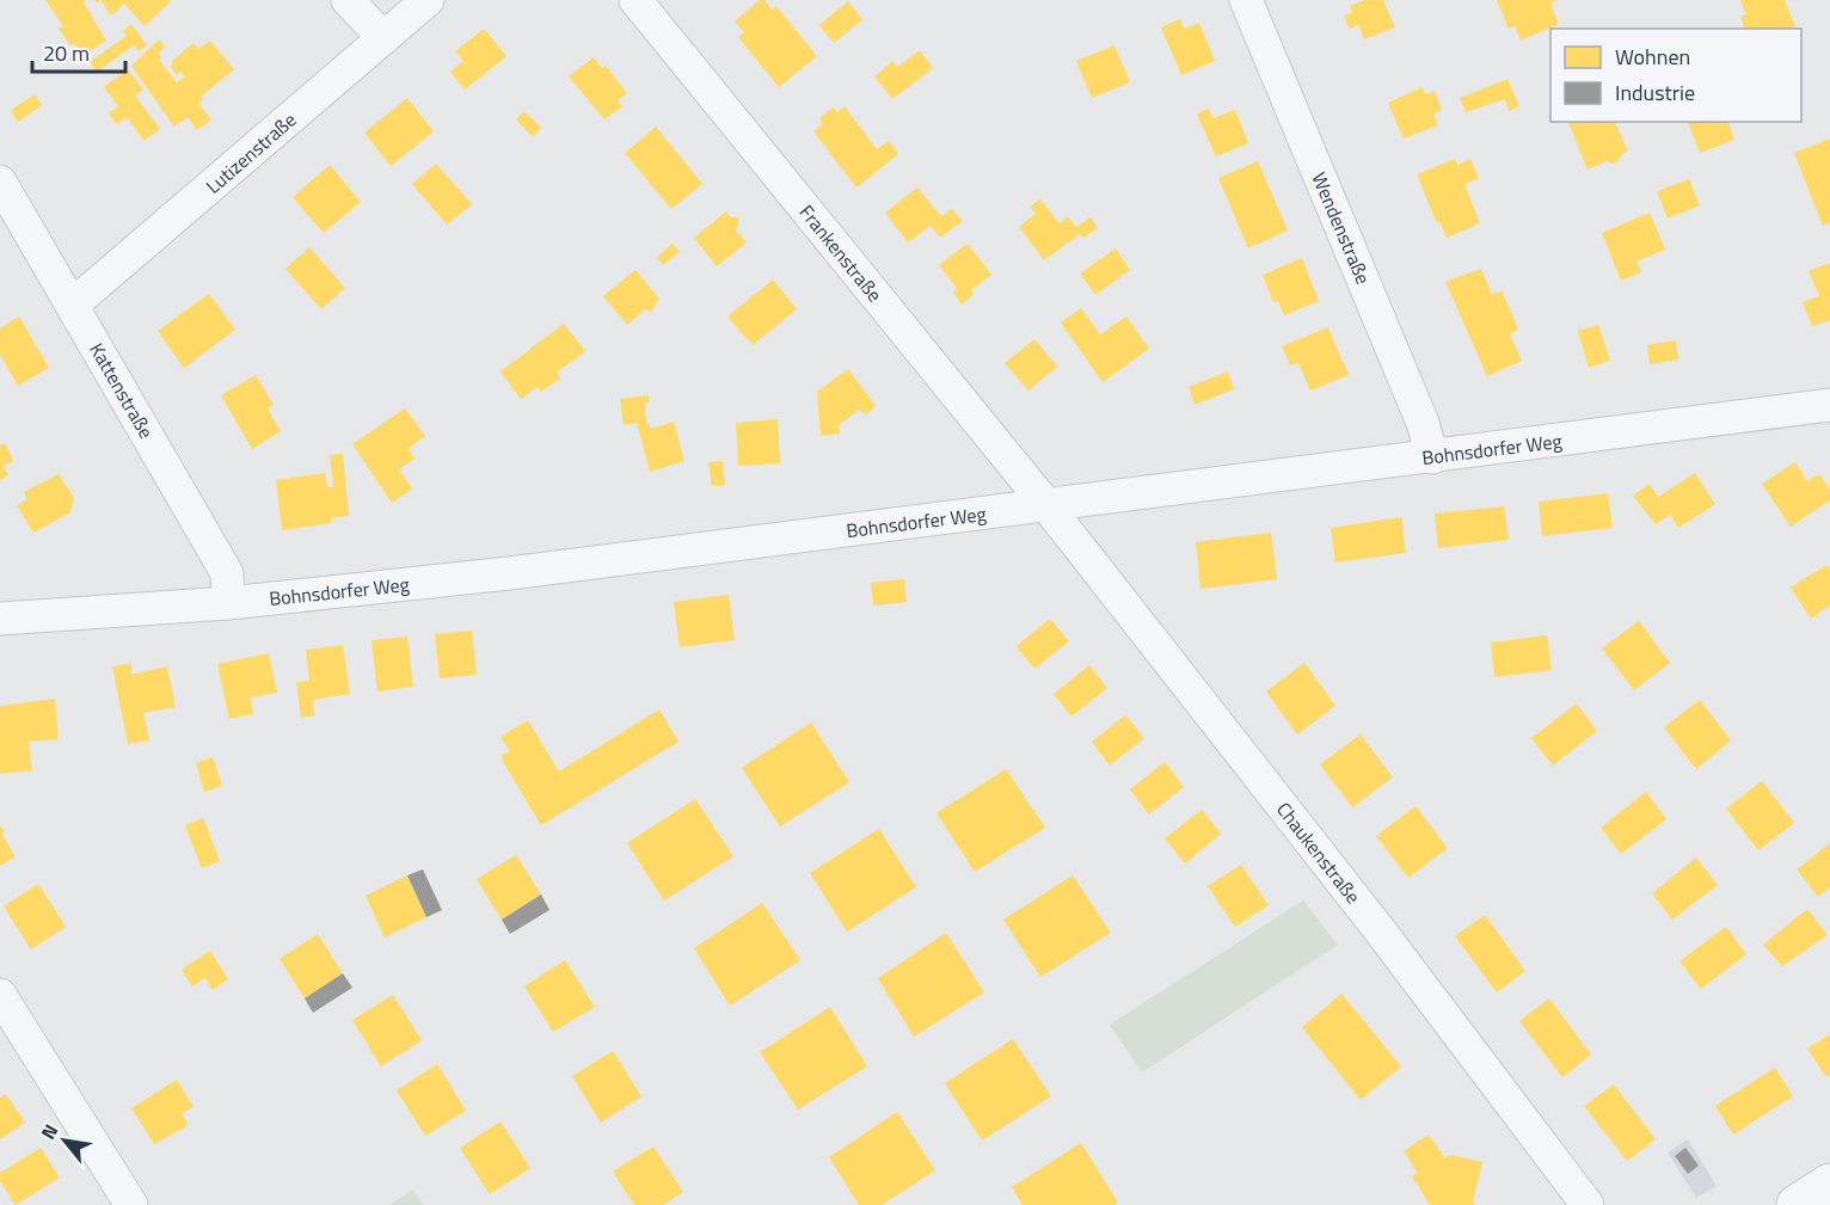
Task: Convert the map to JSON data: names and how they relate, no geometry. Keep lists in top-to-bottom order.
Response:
{
  "streets": {
    "street": [
      "Lutizenstraße",
      "Wendenstraße",
      "Frankenstraße",
      "Kattenstraße",
      "Bohnsdorfer Weg",
      "Chaukenstraße"
    ]
  },
  "crossings": [
    ["Lutizenstraße", "Kattenstraße"],
    ["Wendenstraße", "Bohnsdorfer Weg"],
    ["Frankenstraße", "Bohnsdorfer Weg"],
    ["Frankenstraße", "Chaukenstraße"],
    ["Kattenstraße", "Bohnsdorfer Weg"],
    ["Bohnsdorfer Weg", "Chaukenstraße"]
  ],
  "legend": ["Wohnen", "Industrie"],
  "scale_bar": "20 m",
  "north": "top left"
}
